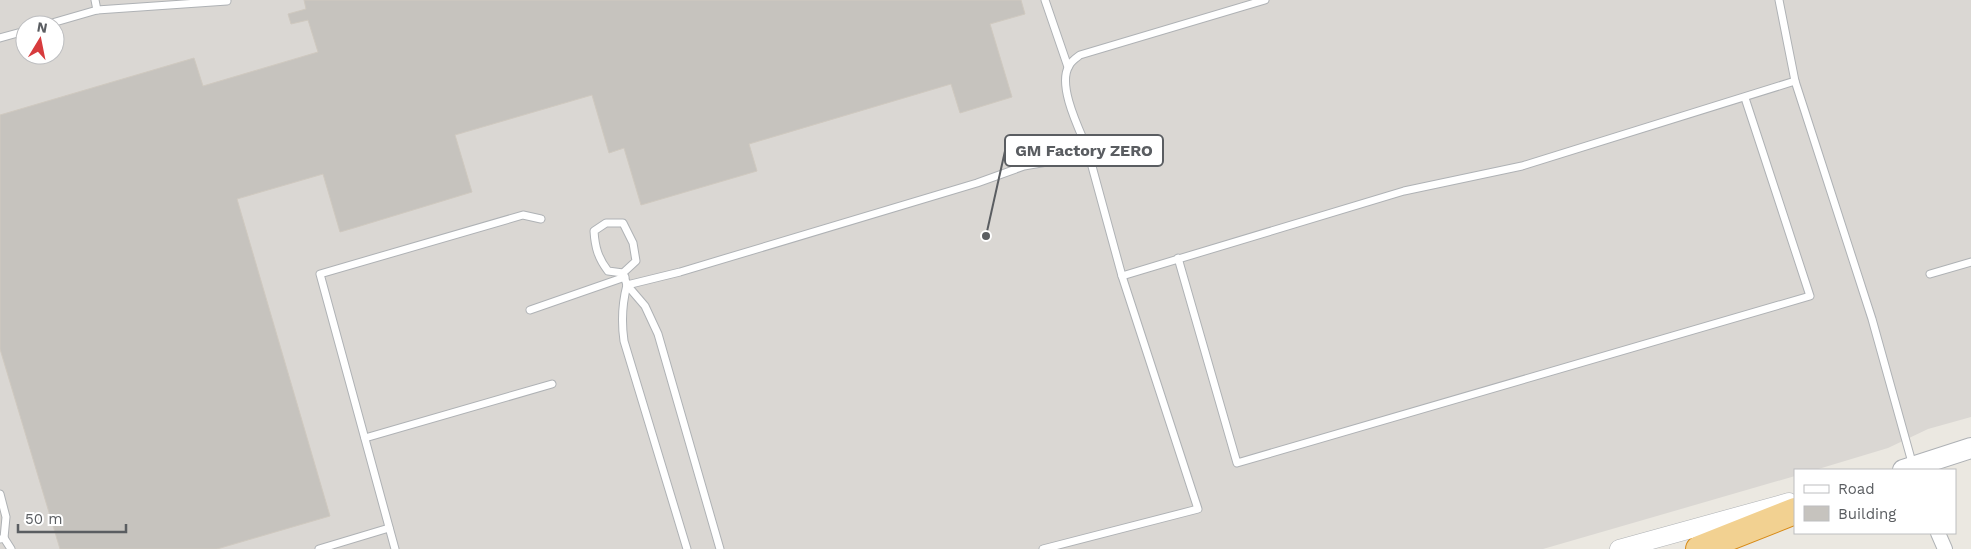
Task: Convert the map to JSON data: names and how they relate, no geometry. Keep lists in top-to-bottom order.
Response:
{
  "places": ["GM Factory ZERO"],
  "legend": ["Road", "Building"],
  "scale_bar": "50 m",
  "north": "top"
}
